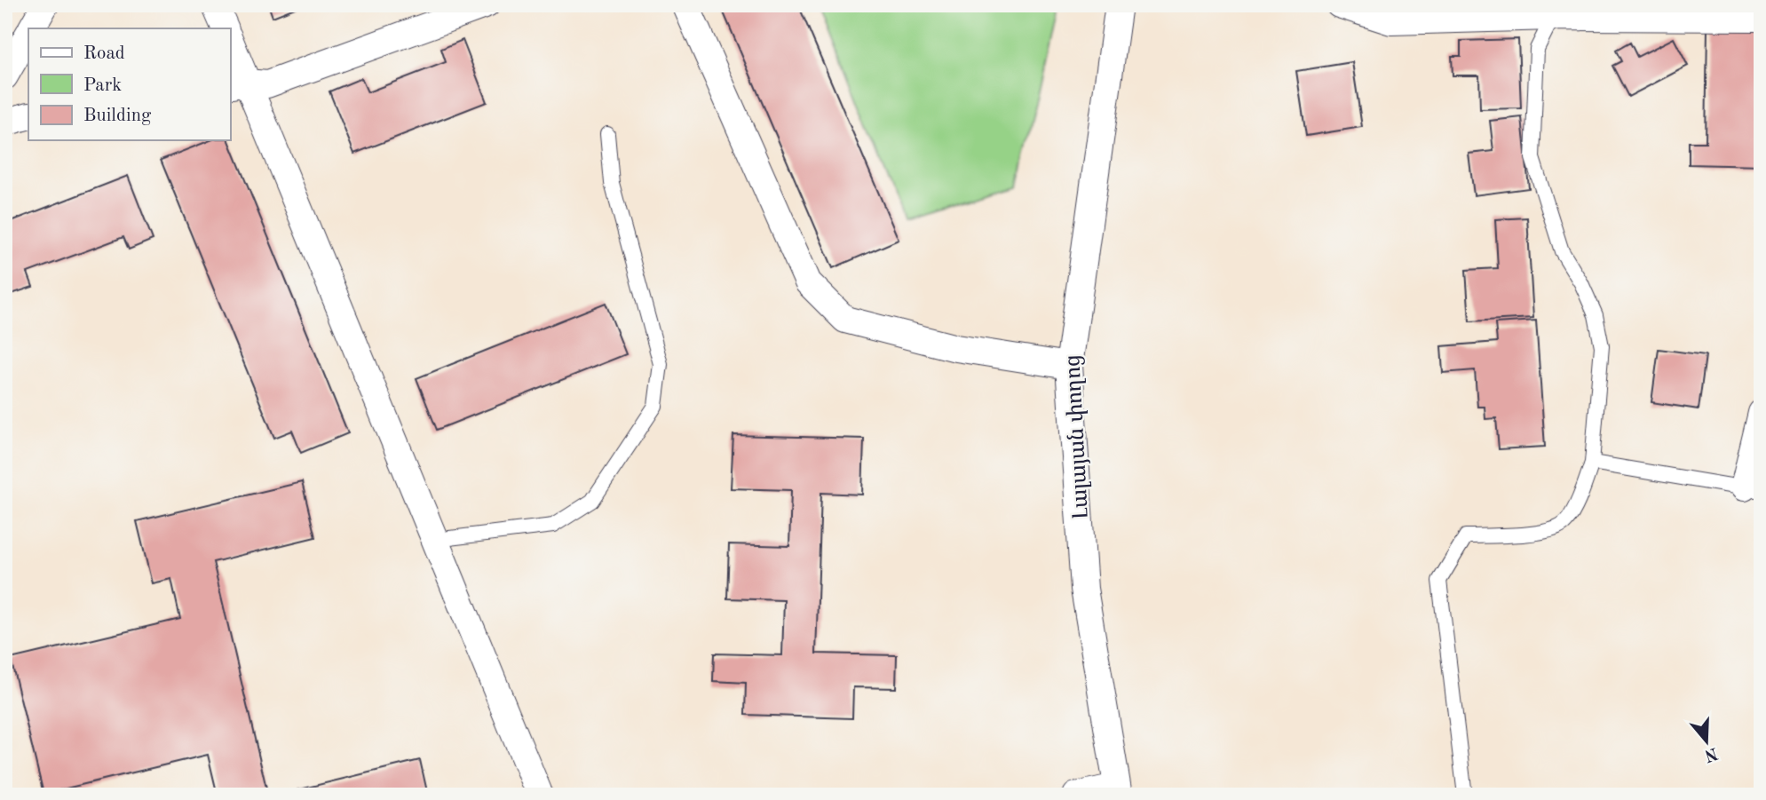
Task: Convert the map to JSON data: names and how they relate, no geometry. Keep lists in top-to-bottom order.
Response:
{
  "streets": {
    "street": ["Լալայան փողոց"]
  },
  "legend": ["Road", "Park", "Building"],
  "north": "bottom"
}
